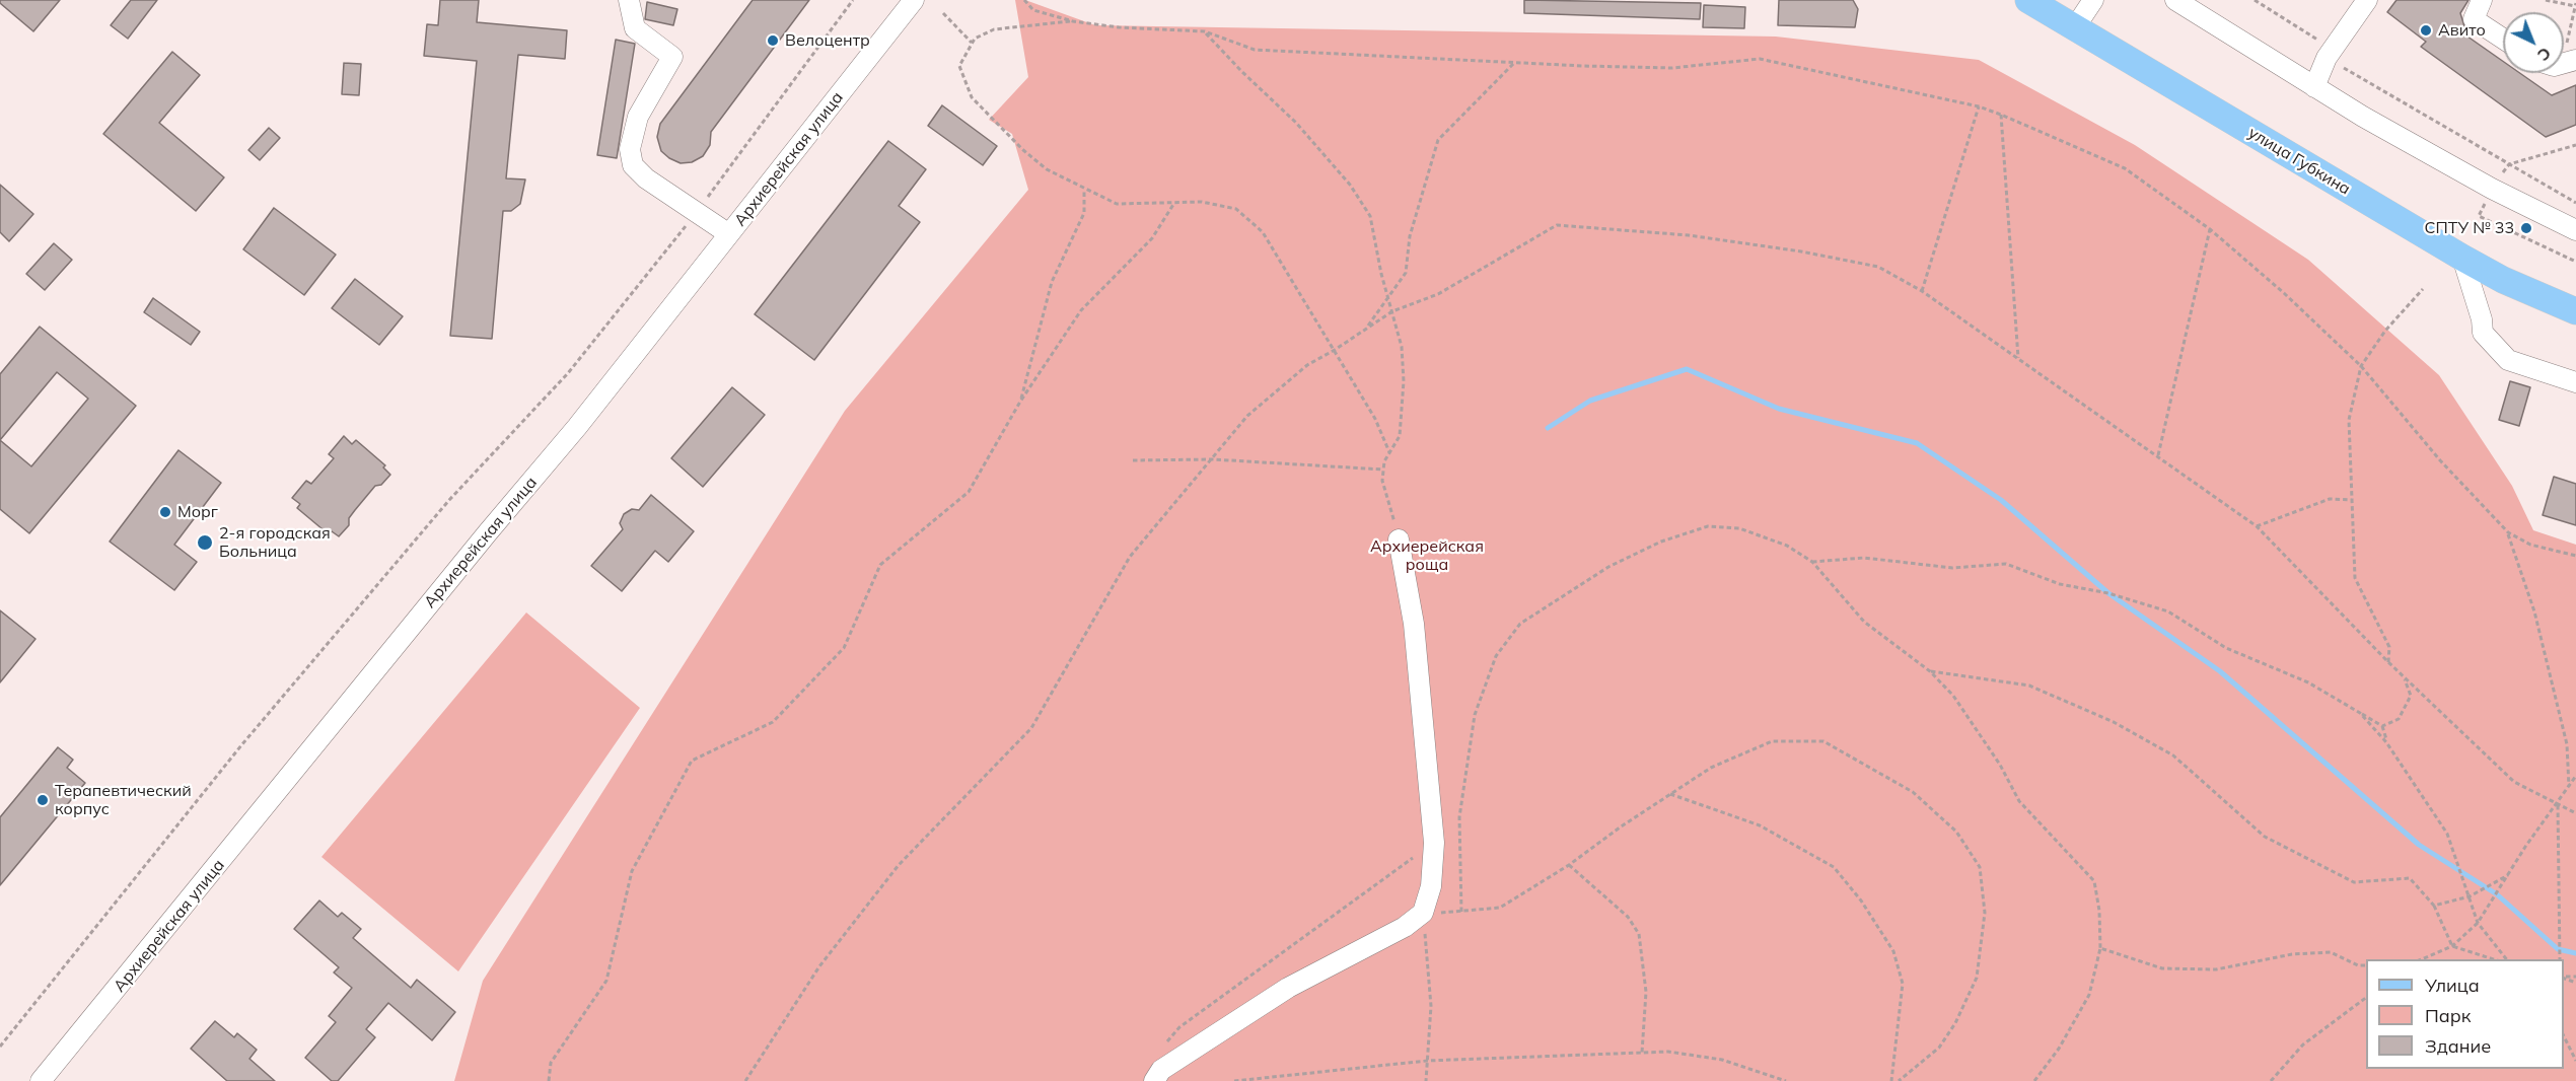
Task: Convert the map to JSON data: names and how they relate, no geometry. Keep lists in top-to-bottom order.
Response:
{
  "streets": {
    "main road": ["улица Губкина"],
    "street": ["Архиерейская улица"]
  },
  "parks": ["Архиерейская роща"],
  "places": [
    "Авито",
    "Велоцентр",
    "СПТУ № 33",
    "Морг",
    "2-я городская Больница",
    "Терапевтический корпус"
  ],
  "legend": ["Улица", "Парк", "Здание"],
  "north": "bottom right"
}
